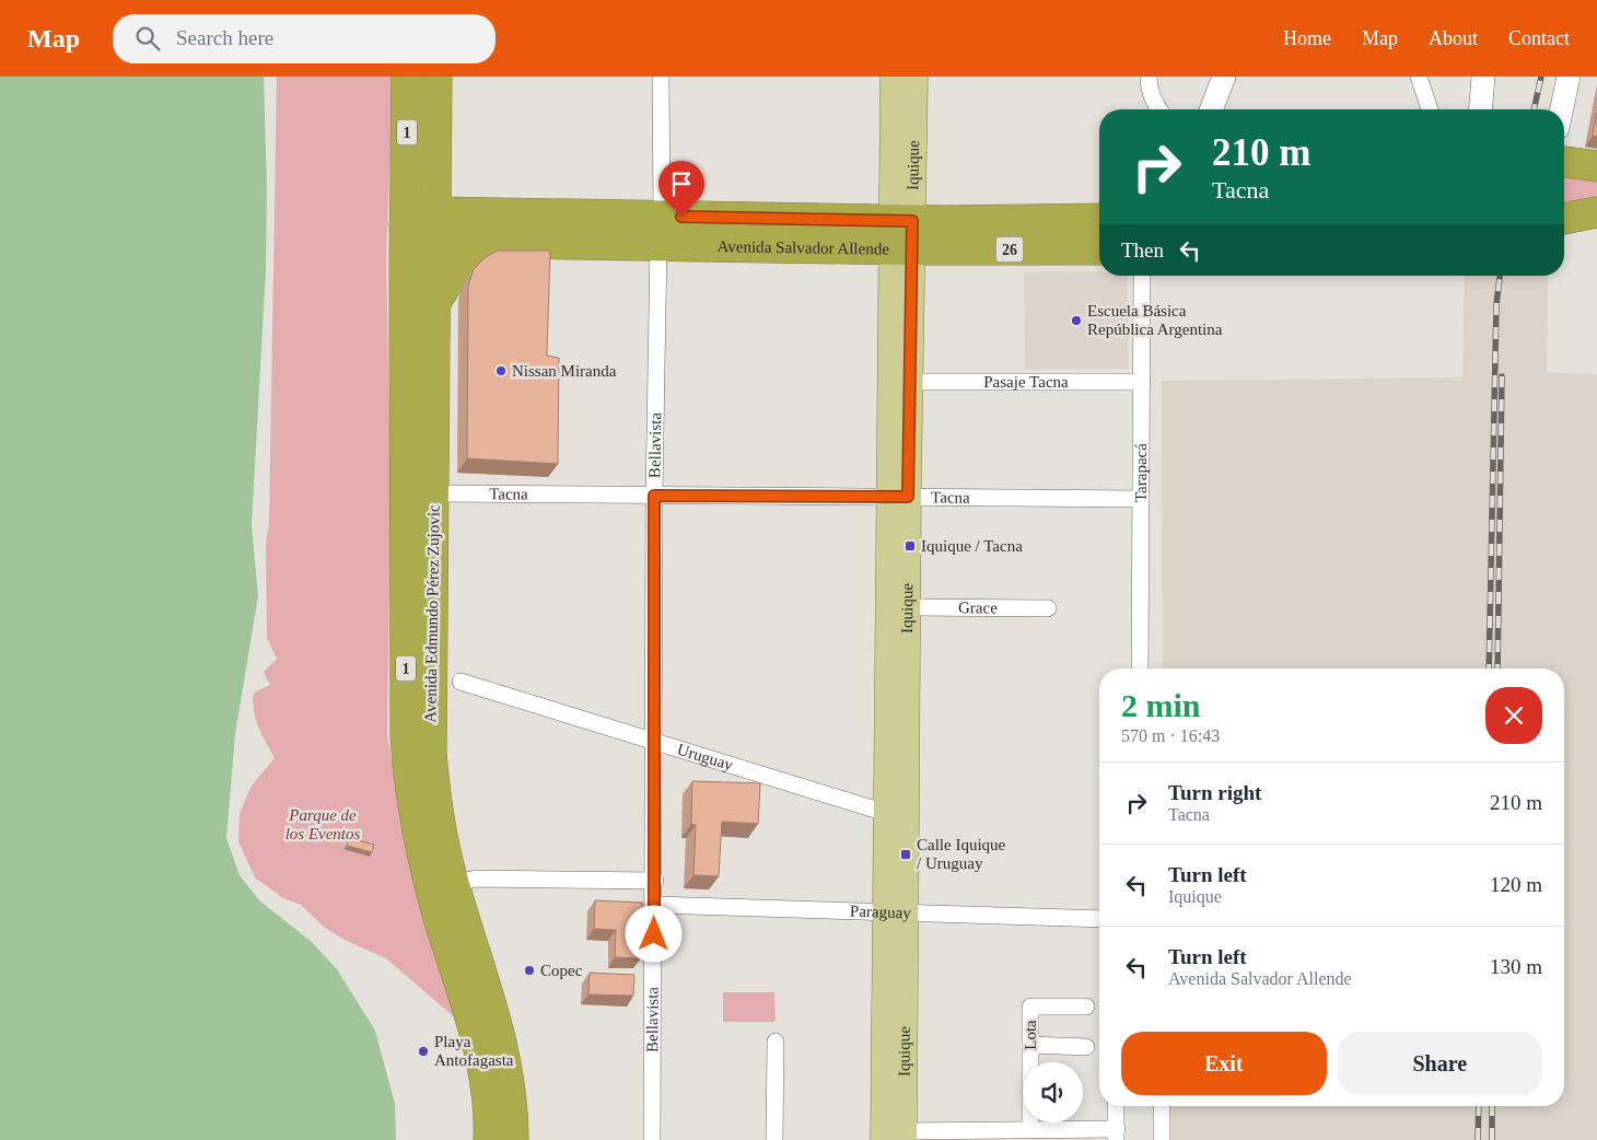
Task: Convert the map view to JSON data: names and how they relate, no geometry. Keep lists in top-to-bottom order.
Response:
{
  "streets": {
    "highway": [
      "1",
      "Avenida Salvador Allende",
      "26",
      "Avenida Edmundo Pérez Zujovic"
    ],
    "main road": ["Iquique"],
    "street": [
      "Pasaje Tacna",
      "Bellavista",
      "Tarapacá",
      "Tacna",
      "Grace",
      "Uruguay",
      "Paraguay",
      "Lota"
    ]
  },
  "crossings": [
    ["Iquique", "Avenida Salvador Allende"],
    ["Iquique", "Pasaje Tacna"],
    ["Iquique", "Tacna"],
    ["Iquique", "Grace"],
    ["Iquique", "Uruguay"],
    ["Iquique", "Paraguay"],
    ["Avenida Salvador Allende", "Bellavista"],
    ["Avenida Salvador Allende", "Avenida Edmundo Pérez Zujovic"],
    ["Pasaje Tacna", "Tarapacá"],
    ["Bellavista", "Tacna"],
    ["Bellavista", "Uruguay"],
    ["Bellavista", "Paraguay"],
    ["Tarapacá", "Tacna"],
    ["Tacna", "Avenida Edmundo Pérez Zujovic"]
  ],
  "parks": ["Parque de los Eventos"],
  "places": {
    "other": [
      "Escuela Básica República Argentina",
      "Nissan Miranda",
      "Copec",
      "Playa Antofagasta"
    ],
    "transit": ["Iquique / Tacna", "Calle Iquique / Uruguay"]
  },
  "page": {
    "header": "Map",
    "search": "Search here",
    "nav": [
      "Home",
      "Map",
      "About",
      "Contact"
    ],
    "turn": ["210 m", "Tacna"],
    "then": "Then",
    "heading": ["2 min", "570 m · 16:43"],
    "list": [
      {
        "name": "Turn right",
        "note": "Tacna",
        "value": "210 m"
      },
      {
        "name": "Turn left",
        "note": "Iquique",
        "value": "120 m"
      },
      {
        "name": "Turn left",
        "note": "Avenida Salvador Allende",
        "value": "130 m"
      }
    ],
    "buttons": ["Exit", "Share"]
  }
}
